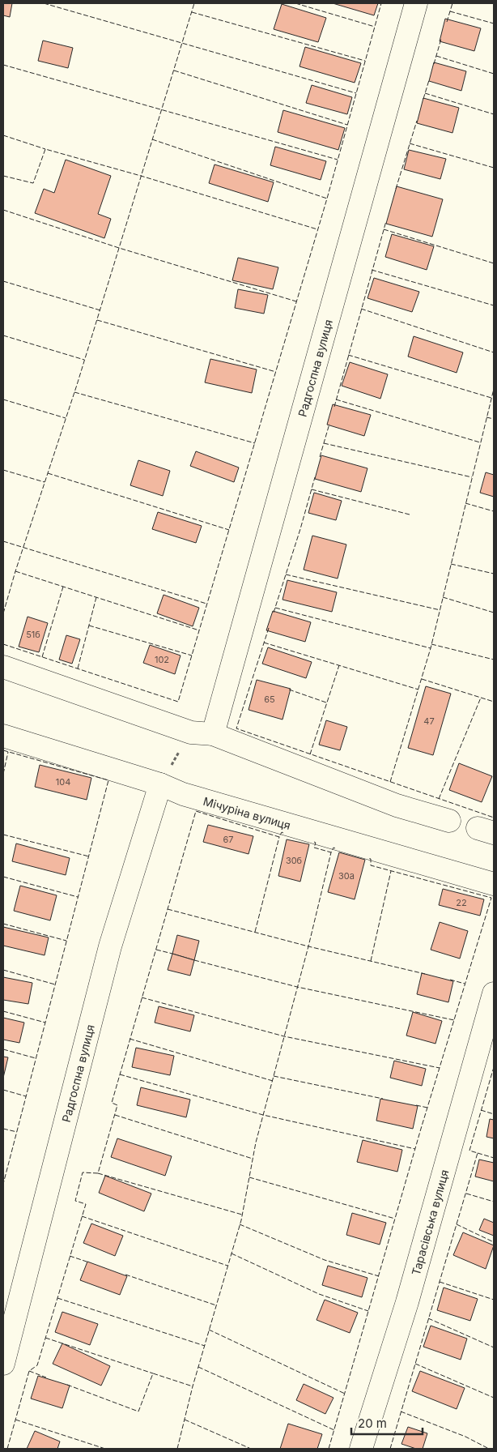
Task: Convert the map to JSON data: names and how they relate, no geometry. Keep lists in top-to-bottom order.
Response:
{
  "streets": {
    "street": ["Радгоспна вулиця", "Мічуріна вулиця", "Тарасівська вулиця"]
  },
  "crossings": [
    ["Радгоспна вулиця", "Мічуріна вулиця"]
  ],
  "house_numbers": [
    "51б",
    "102",
    "65",
    "47",
    "104",
    "67",
    "30б",
    "30а",
    "22"
  ],
  "scale_bar": "20 m"
}
